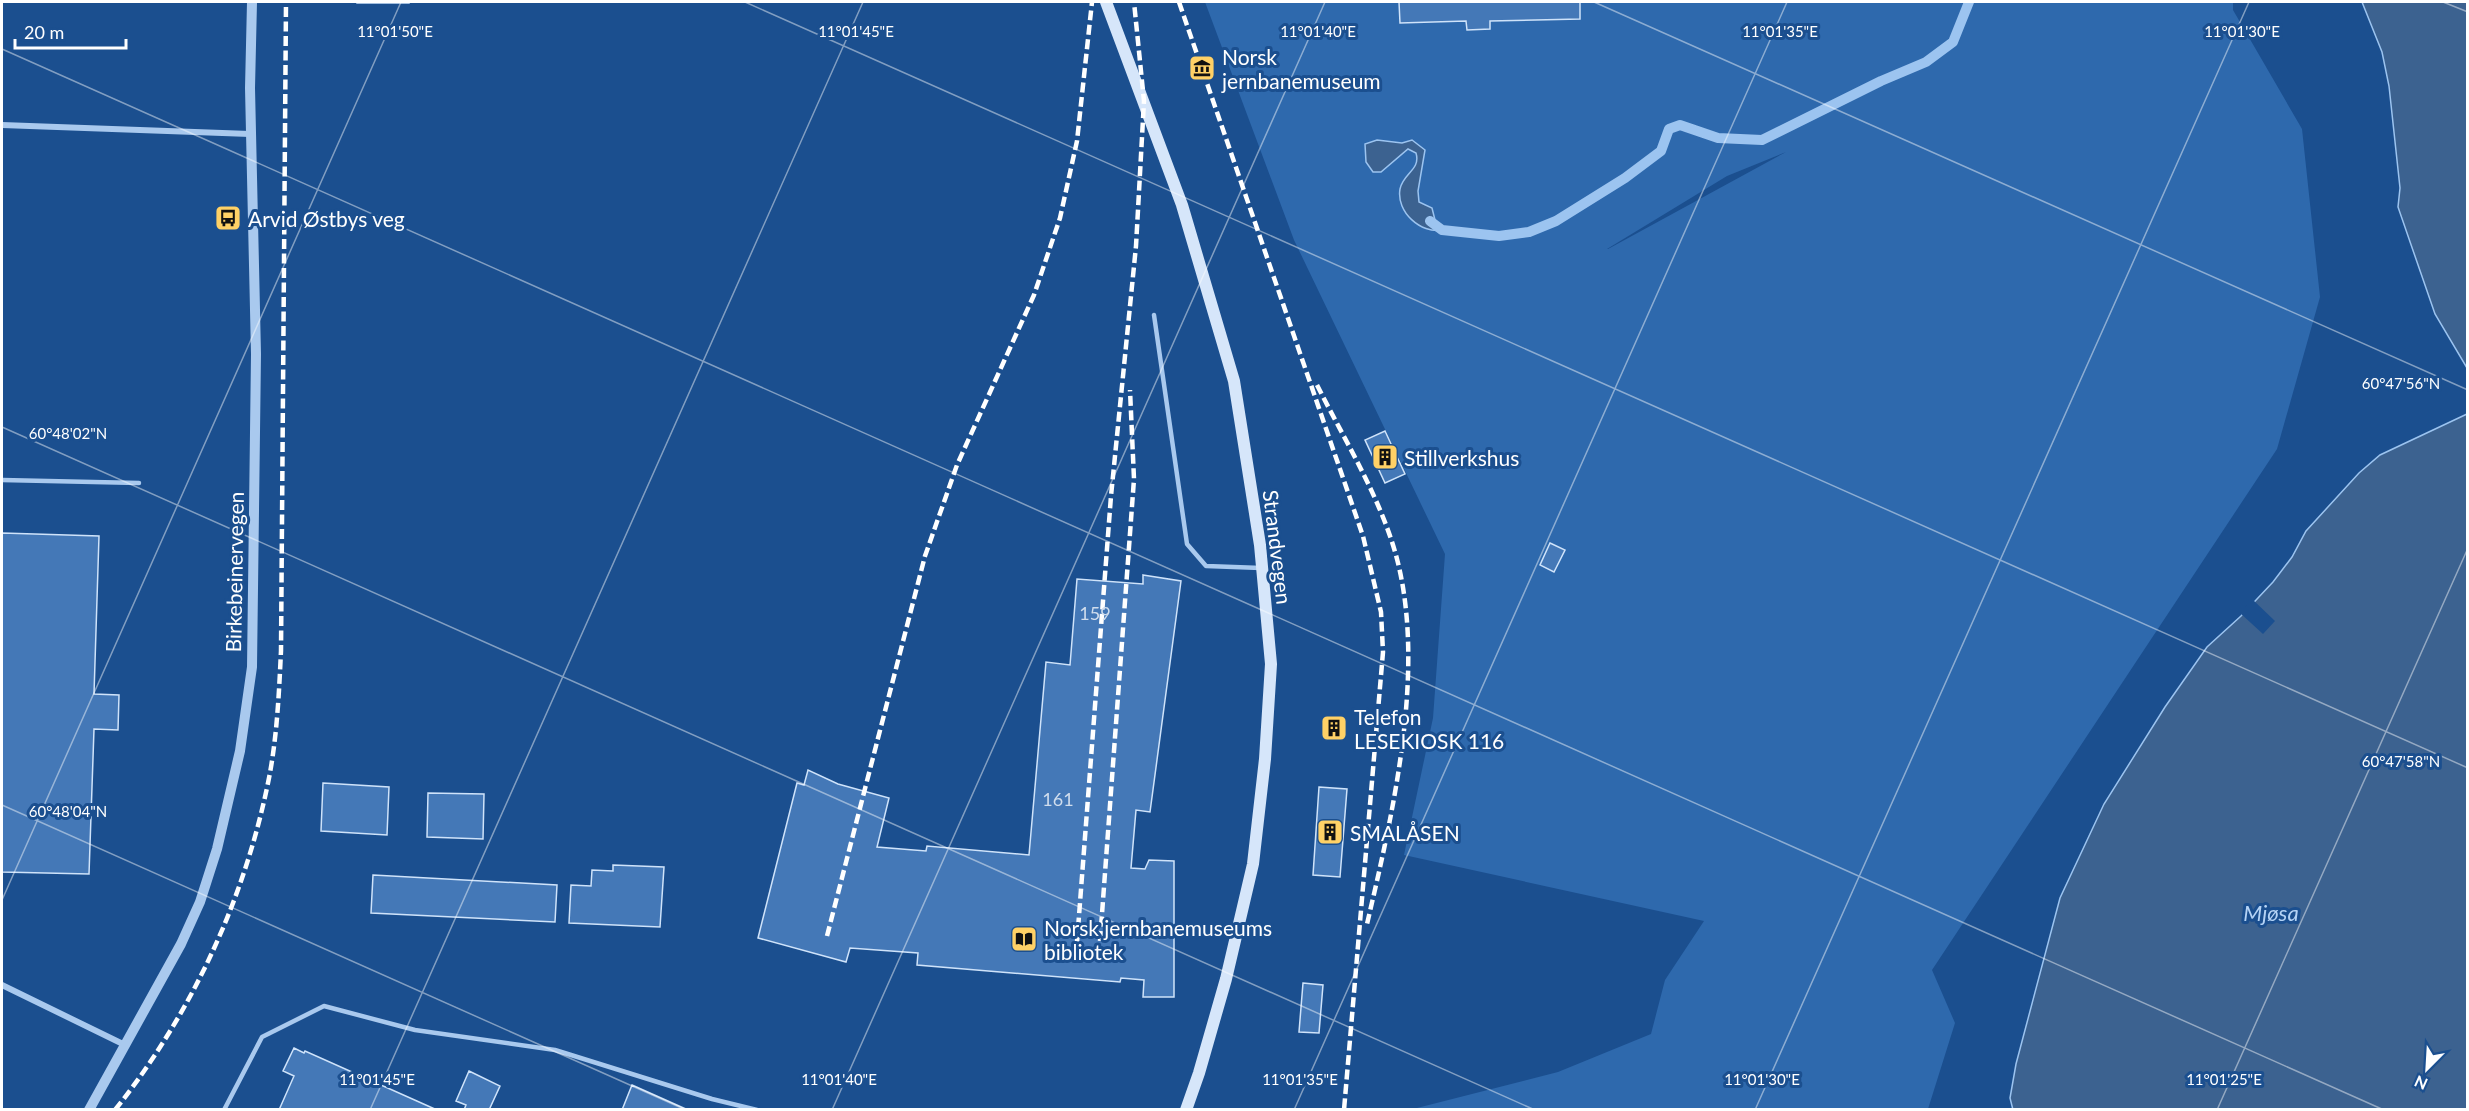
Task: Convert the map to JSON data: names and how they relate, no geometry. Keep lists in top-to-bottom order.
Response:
{
  "streets": {
    "main road": ["Strandvegen"],
    "street": ["Birkebeinervegen"]
  },
  "water": ["Mjøsa"],
  "places": {
    "museum": ["Norsk jernbanemuseum"],
    "bus stop": ["Arvid Østbys veg"],
    "building": ["Stillverkshus", "Telefon LESEKIOSK 116", "SMALÅSEN"],
    "library": ["Norsk jernbanemuseums bibliotek"]
  },
  "house_numbers": ["159", "161"],
  "scale_bar": "20 m",
  "north": "bottom left",
  "coordinates": [
    "11°01'50\"E",
    "11°01'45\"E",
    "11°01'40\"E",
    "11°01'35\"E",
    "11°01'30\"E",
    "60°47'56\"N",
    "60°48'02\"N",
    "60°47'58\"N",
    "60°48'04\"N",
    "11°01'25\"E"
  ]
}
